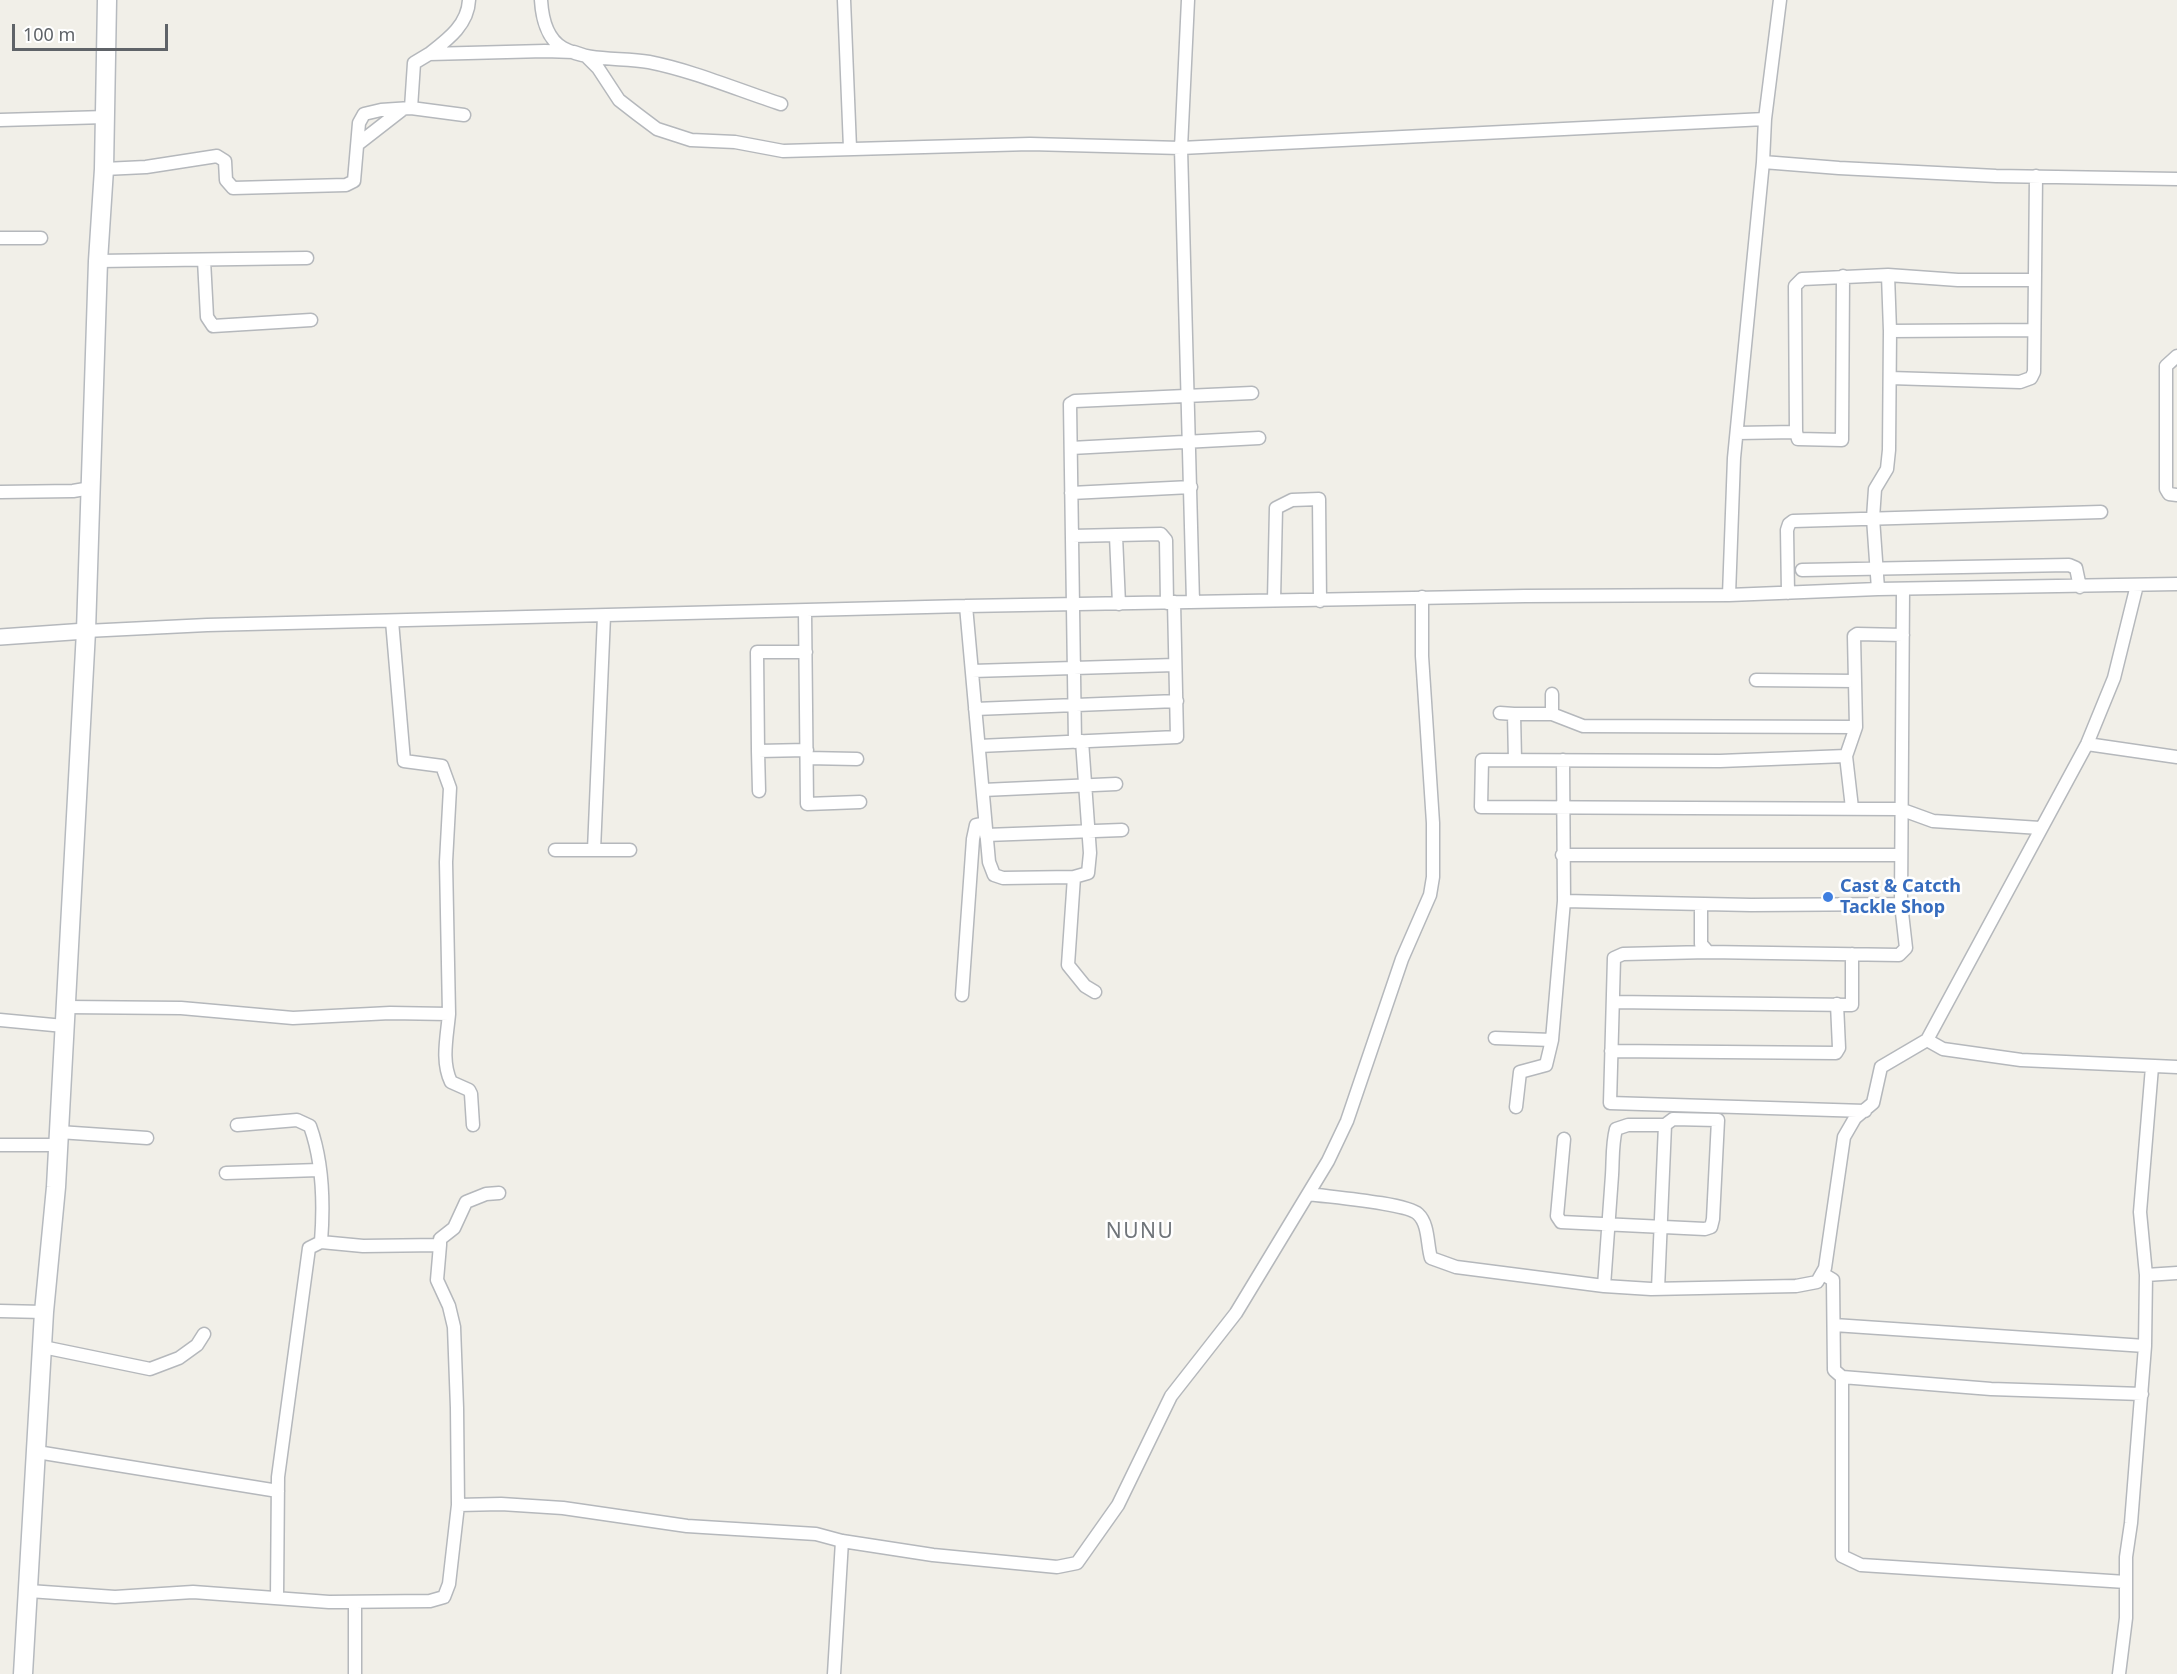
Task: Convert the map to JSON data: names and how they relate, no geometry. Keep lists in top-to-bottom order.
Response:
{
  "districts": ["NUNU"],
  "places": ["Cast & Catcth Tackle Shop"],
  "scale_bar": "100 m"
}
